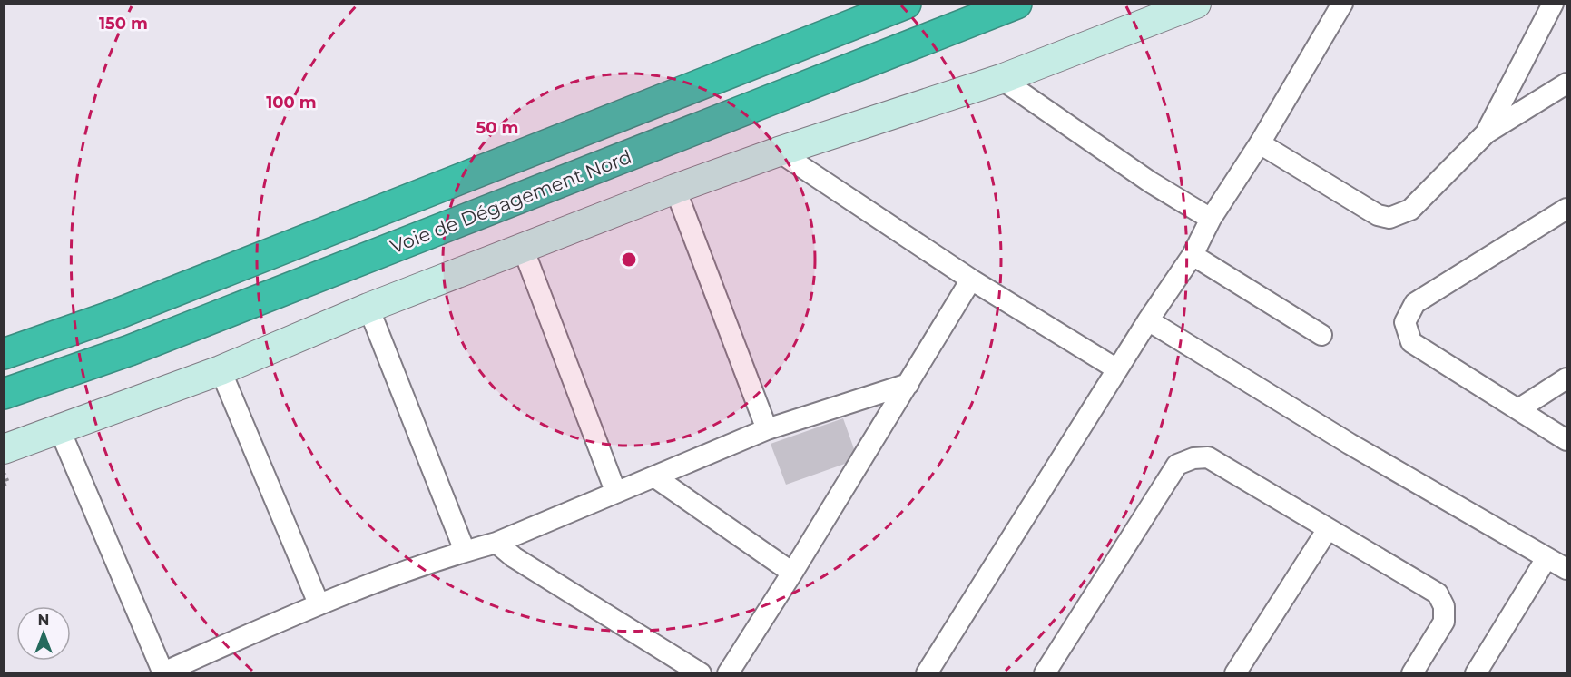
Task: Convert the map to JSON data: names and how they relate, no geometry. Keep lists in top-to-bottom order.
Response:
{
  "streets": {
    "highway": ["Voie de Dégagement Nord"]
  },
  "north": "top",
  "rings": ["150 m", "100 m", "50 m"]
}
